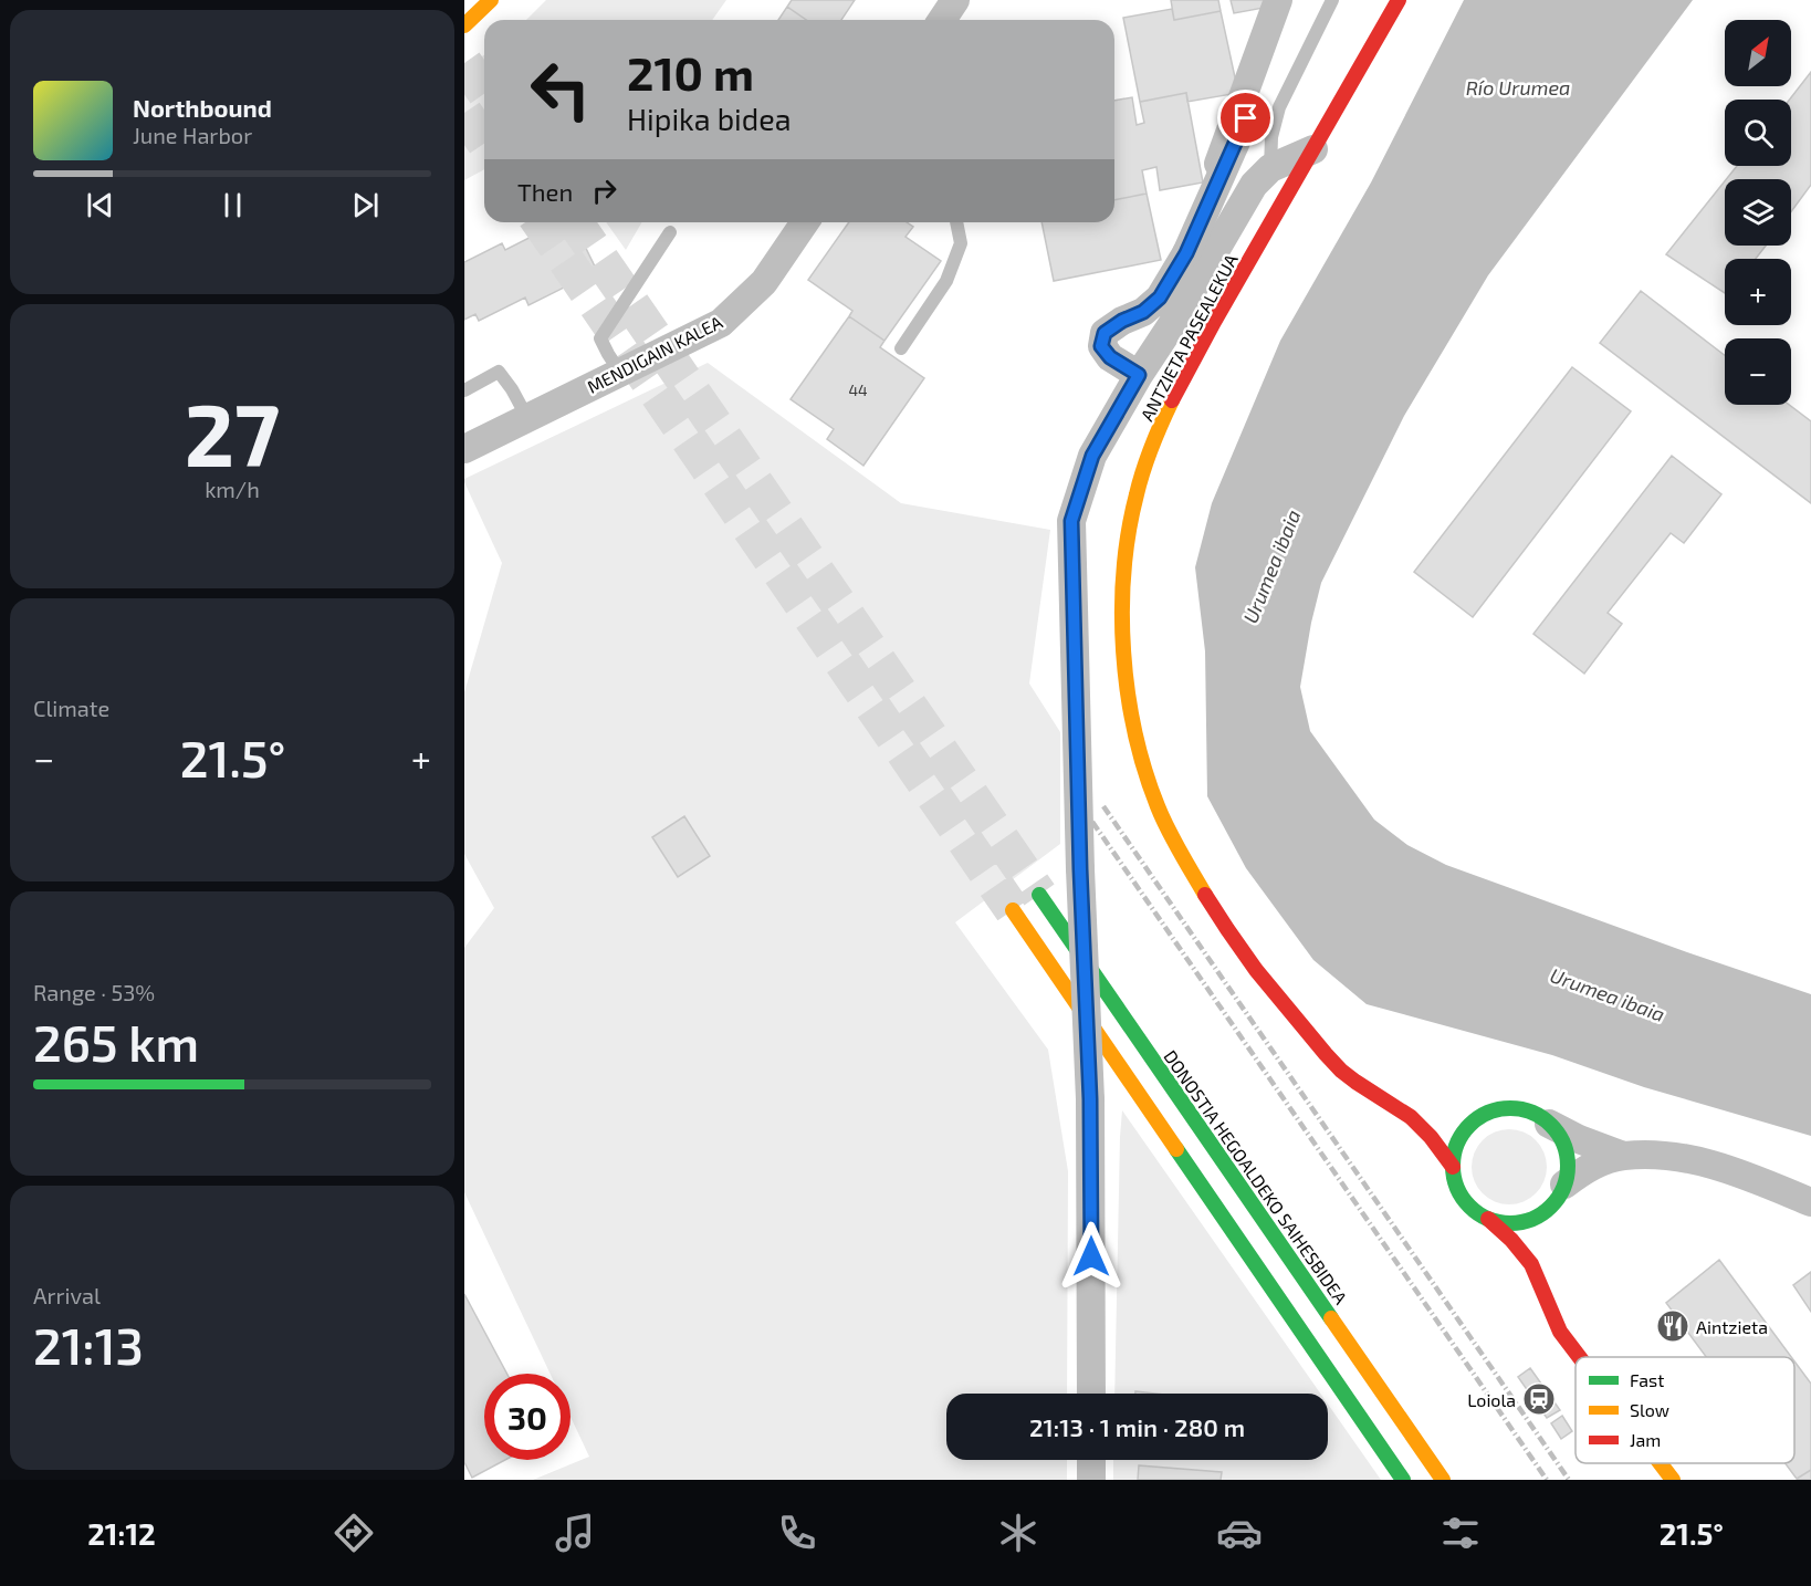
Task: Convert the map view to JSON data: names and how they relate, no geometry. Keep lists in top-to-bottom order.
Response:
{
  "streets": {
    "main road": ["ANTZIETA PASEALEKUA", "DONOSTIA HEGOALDEKO SAIHESBIDEA"],
    "street": ["MENDIGAIN KALEA"]
  },
  "water": ["Río Urumea", "Urumea ibaia"],
  "places": {
    "restaurant": ["Aintzieta"],
    "station": ["Loiola"]
  },
  "house_numbers": ["44"],
  "legend": ["Fast", "Slow", "Jam"],
  "north": "top right",
  "page": {
    "map_buttons": ["+", "−"],
    "turn": ["210 m", "Hipika bidea"],
    "song": ["Northbound", "June Harbor"],
    "then": "Then",
    "tile": [
      ["27", "km/h"],
      "Climate",
      ["Range · 53%", "265 km"],
      ["Arrival", "21:13"]
    ],
    "heat": ["−", "21.5°", "+"],
    "limit": "30",
    "trip": "21:13 · 1 min · 280 m",
    "tabs": ["21:12", "21.5°"]
  }
}
